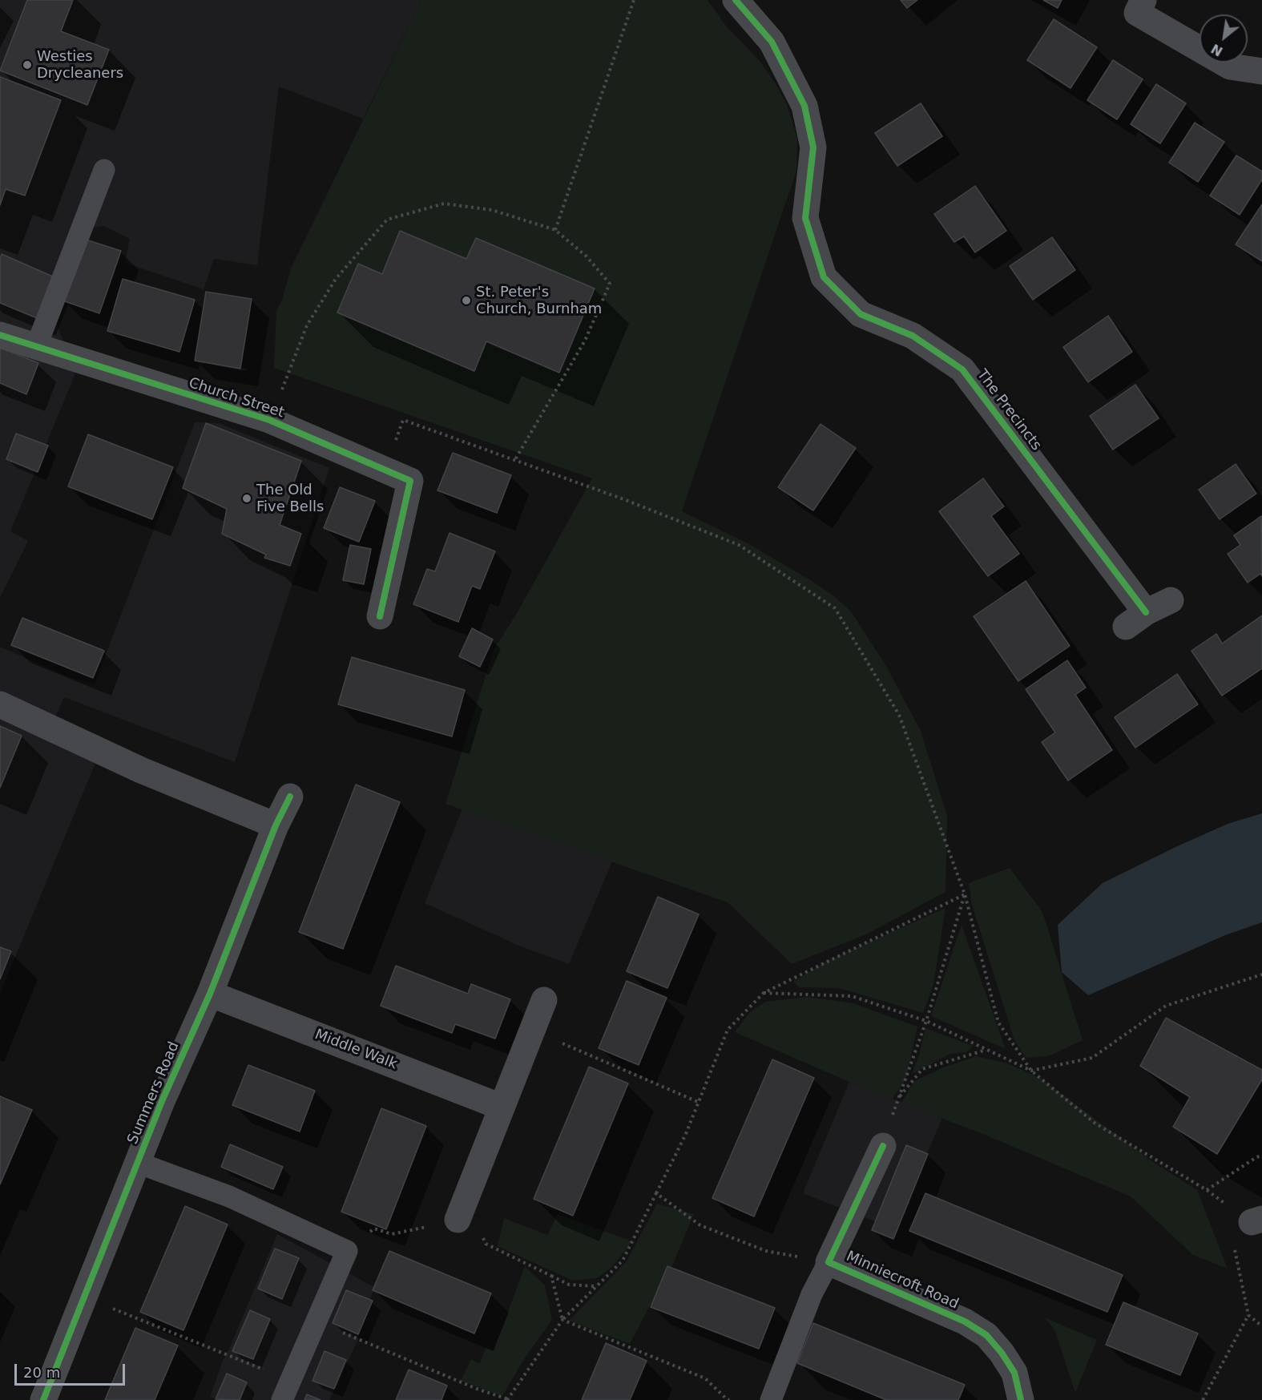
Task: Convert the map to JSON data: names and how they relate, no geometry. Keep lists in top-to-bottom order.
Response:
{
  "streets": {
    "street": [
      "Church Street",
      "The Precincts",
      "Middle Walk",
      "Summers Road",
      "Minniecroft Road"
    ]
  },
  "crossings": [
    ["Middle Walk", "Summers Road"]
  ],
  "places": ["Westies Drycleaners", "St. Peter's Church, Burnham", "The Old Five Bells"],
  "scale_bar": "20 m",
  "north": "bottom left"
}
